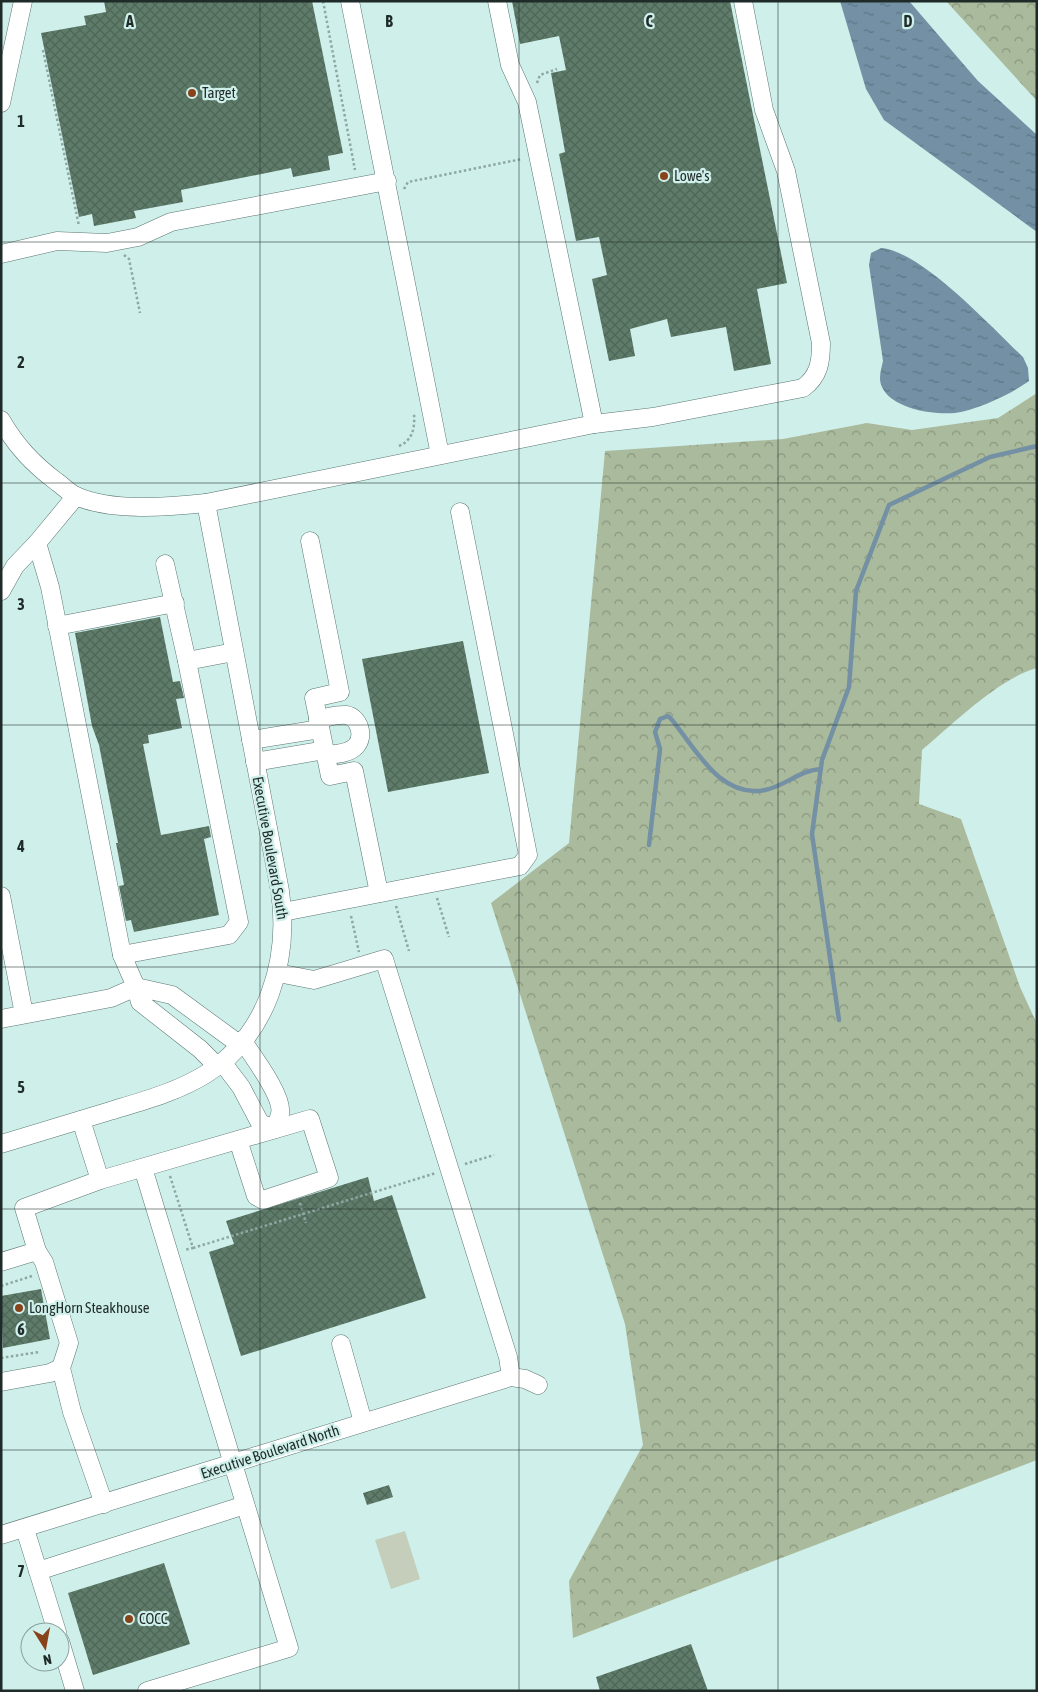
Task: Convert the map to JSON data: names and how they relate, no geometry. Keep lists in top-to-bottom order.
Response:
{
  "streets": {
    "street": ["Executive Boulevard South", "Executive Boulevard North"]
  },
  "places": [
    "Target",
    "Lowe's",
    "LongHorn Steakhouse",
    "COCC"
  ],
  "north": "bottom",
  "grid": {
    "columns": [
      "A",
      "B",
      "C",
      "D"
    ],
    "rows": [
      "1",
      "2",
      "3",
      "4",
      "5",
      "6",
      "7"
    ]
  }
}
